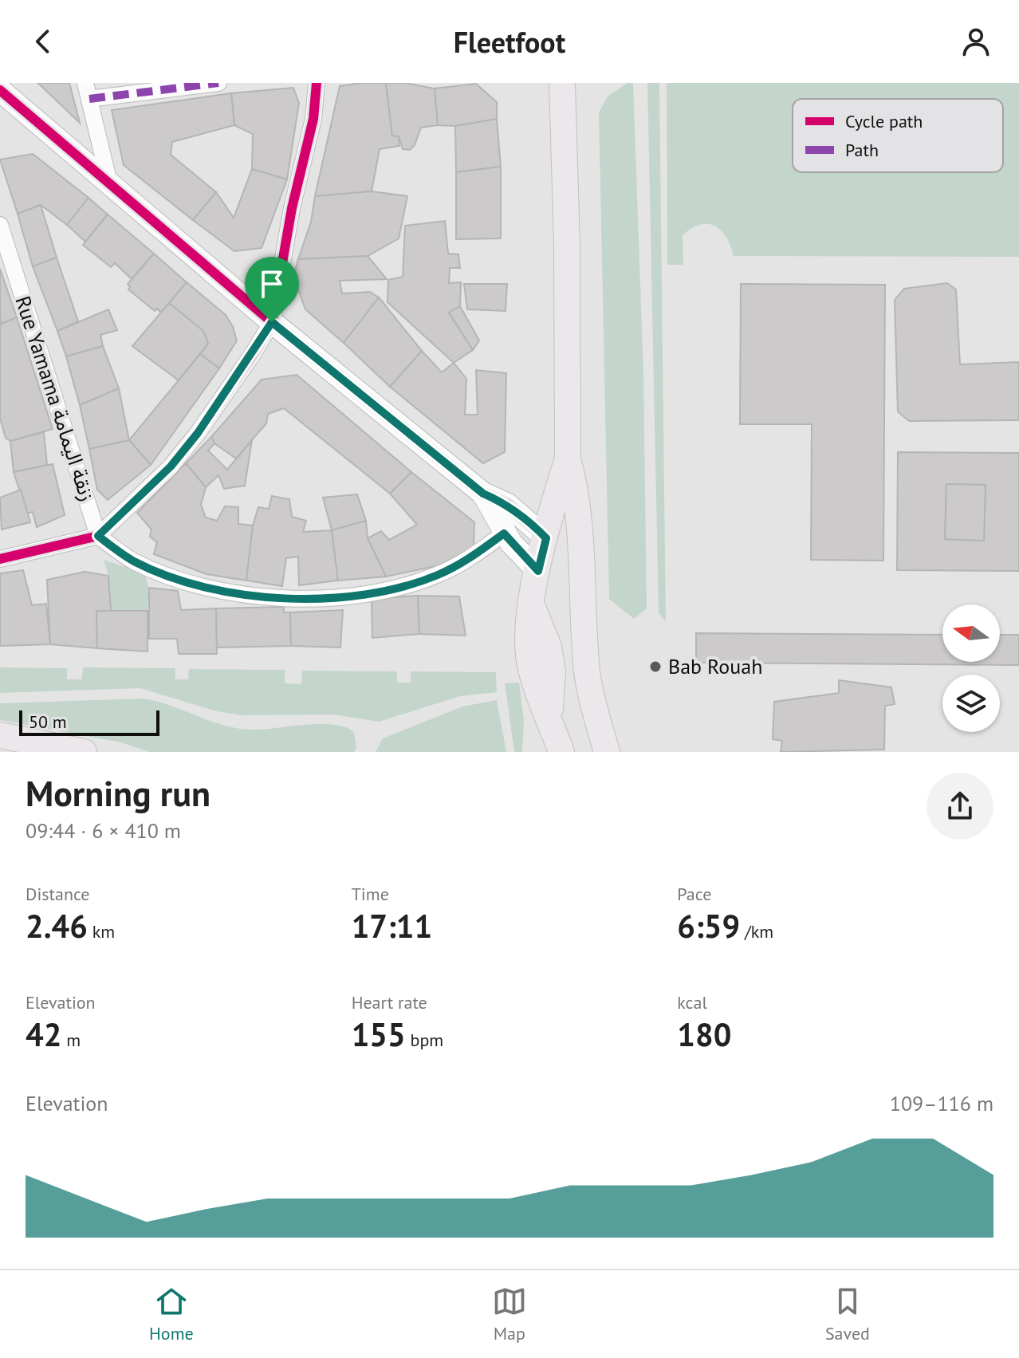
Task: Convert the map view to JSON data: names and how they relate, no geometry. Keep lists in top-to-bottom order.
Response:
{
  "streets": {
    "street": ["Rue Yamama زنقة اليمامة"]
  },
  "places": ["Bab Rouah"],
  "legend": ["Cycle path", "Path"],
  "scale_bar": "50 m",
  "north": "left",
  "page": {
    "header": "Fleetfoot",
    "scale": "50 m",
    "heading": ["Morning run", "09:44 · 6 × 410 m"],
    "stats": [
      ["Distance", "2.46 km"],
      ["Time", "17:11"],
      ["Pace", "6:59 /km"],
      ["Elevation", "42 m"],
      ["Heart rate", "155 bpm"],
      ["kcal", "180"]
    ],
    "chart": ["Elevation", "109–116 m"],
    "tabs": ["Home", "Map", "Saved"]
  }
}
